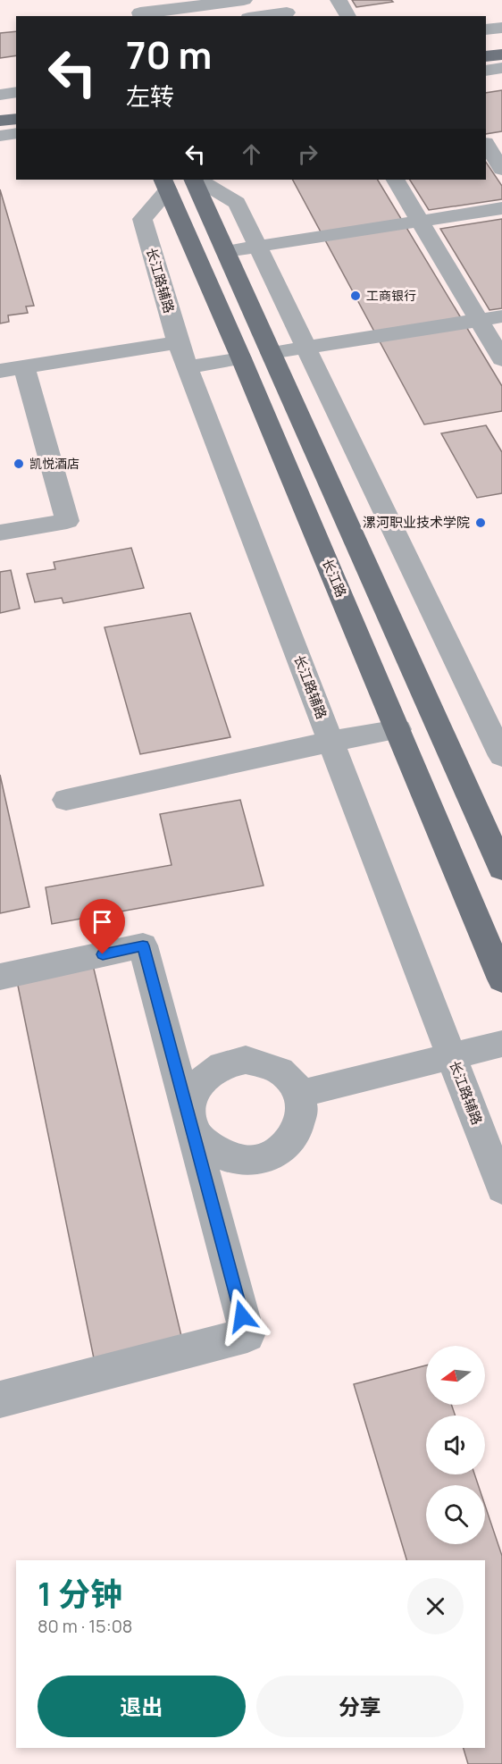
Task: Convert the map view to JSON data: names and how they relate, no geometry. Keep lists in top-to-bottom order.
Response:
{
  "streets": {
    "main road": ["长江路"],
    "street": ["长江路辅路"]
  },
  "crossings": [
    ["长江路辅路", "长江路"]
  ],
  "places": ["工商银行", "凯悦酒店", "漯河职业技术学院"],
  "north": "left",
  "page": {
    "turn": ["70 m", "左转"],
    "heading": ["1 分钟", "80 m · 15:08"],
    "buttons": ["退出", "分享"]
  }
}
